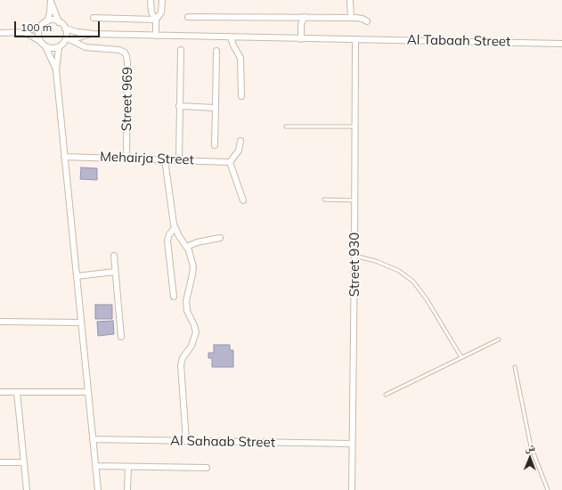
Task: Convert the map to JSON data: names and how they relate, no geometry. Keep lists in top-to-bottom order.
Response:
{
  "streets": {
    "street": [
      "Al Tabaah Street",
      "Street 969",
      "Mehairja Street",
      "Street 930",
      "Al Sahaab Street"
    ]
  },
  "crossings": [
    ["Al Tabaah Street", "Street 930"],
    ["Street 969", "Mehairja Street"],
    ["Street 930", "Al Sahaab Street"]
  ],
  "scale_bar": "100 m",
  "north": "top"
}
